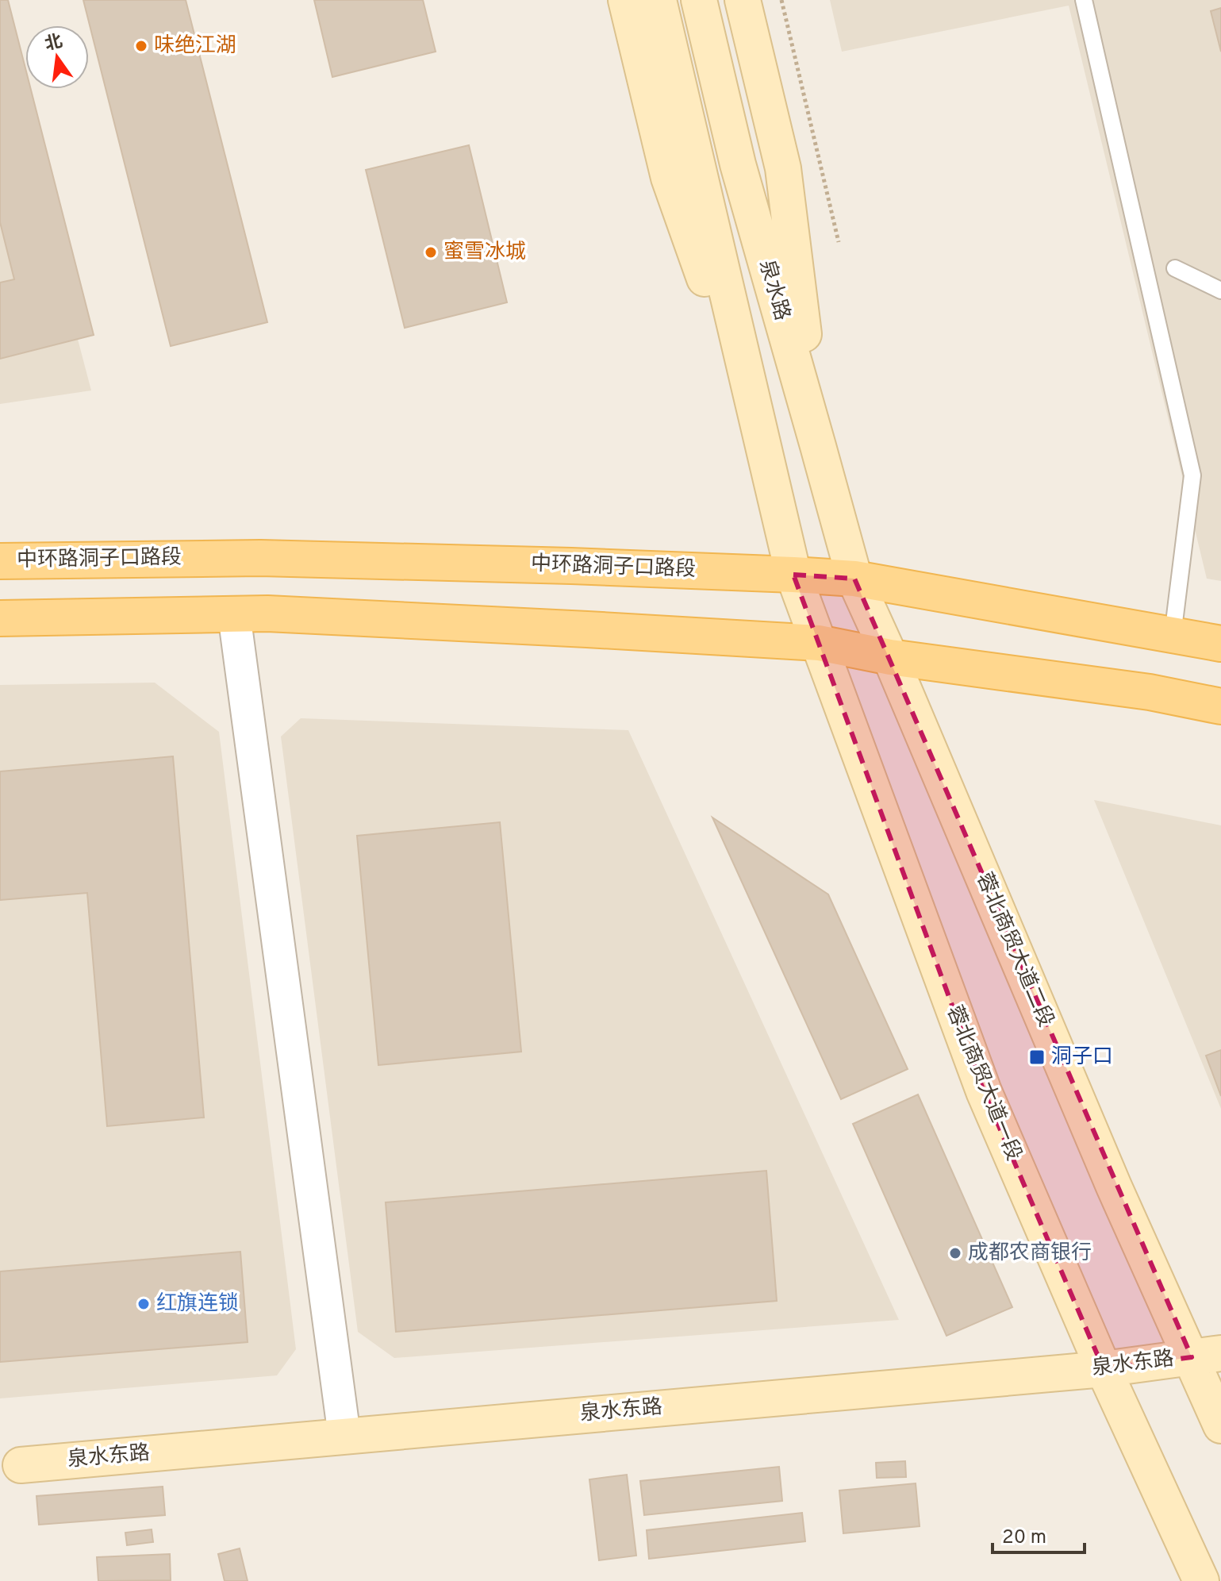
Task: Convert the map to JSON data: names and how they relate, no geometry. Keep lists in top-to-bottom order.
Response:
{
  "streets": {
    "main road": [
      "泉水路",
      "中环路洞子口路段",
      "蓉北商贸大道二段",
      "蓉北商贸大道一段",
      "泉水东路"
    ]
  },
  "crossings": [
    ["泉水路", "中环路洞子口路段"],
    ["泉水路", "蓉北商贸大道二段"],
    ["中环路洞子口路段", "蓉北商贸大道二段"],
    ["中环路洞子口路段", "蓉北商贸大道一段"],
    ["蓉北商贸大道二段", "泉水东路"],
    ["蓉北商贸大道一段", "泉水东路"]
  ],
  "places": {
    "other": [
      "味绝江湖",
      "蜜雪冰城",
      "成都农商银行",
      "红旗连锁"
    ],
    "transit": ["洞子口"]
  },
  "scale_bar": "20 m",
  "north": "top"
}
